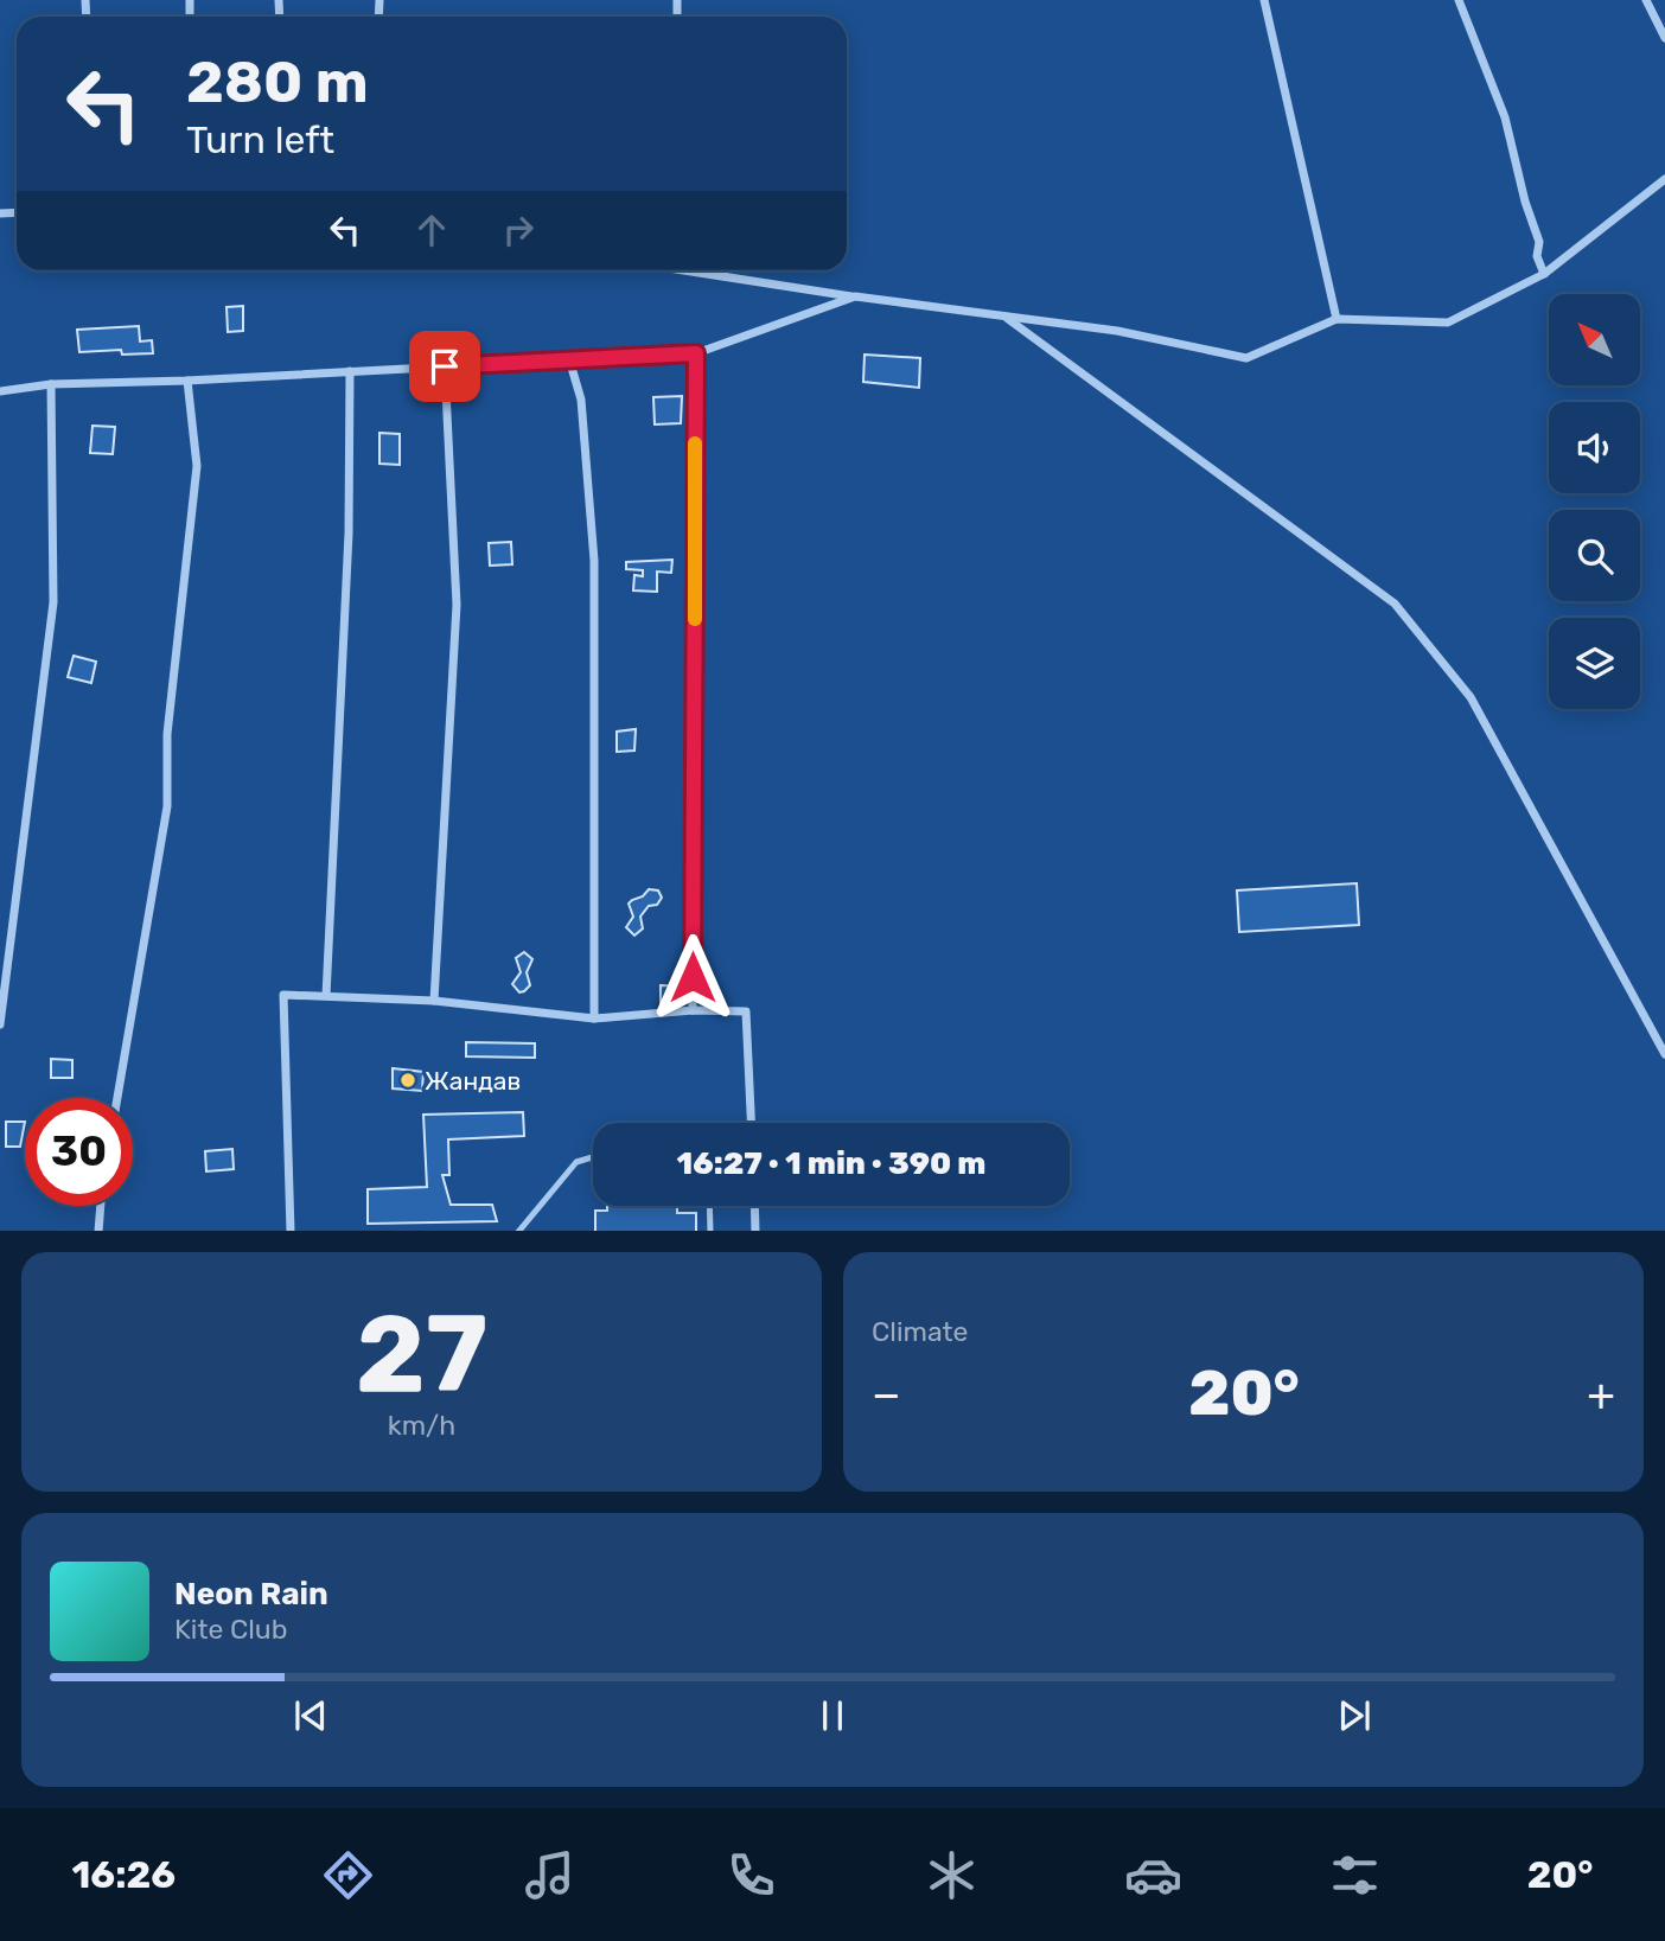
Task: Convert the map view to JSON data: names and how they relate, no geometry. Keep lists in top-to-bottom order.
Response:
{
  "places": ["Жандав"],
  "north": "top left",
  "page": {
    "turn": ["280 m", "Turn left"],
    "limit": "30",
    "trip": "16:27 · 1 min · 390 m",
    "tile": [
      ["27", "km/h"],
      "Climate"
    ],
    "heat": ["−", "20°", "+"],
    "song": ["Neon Rain", "Kite Club"],
    "tabs": ["16:26", "20°"]
  }
}
